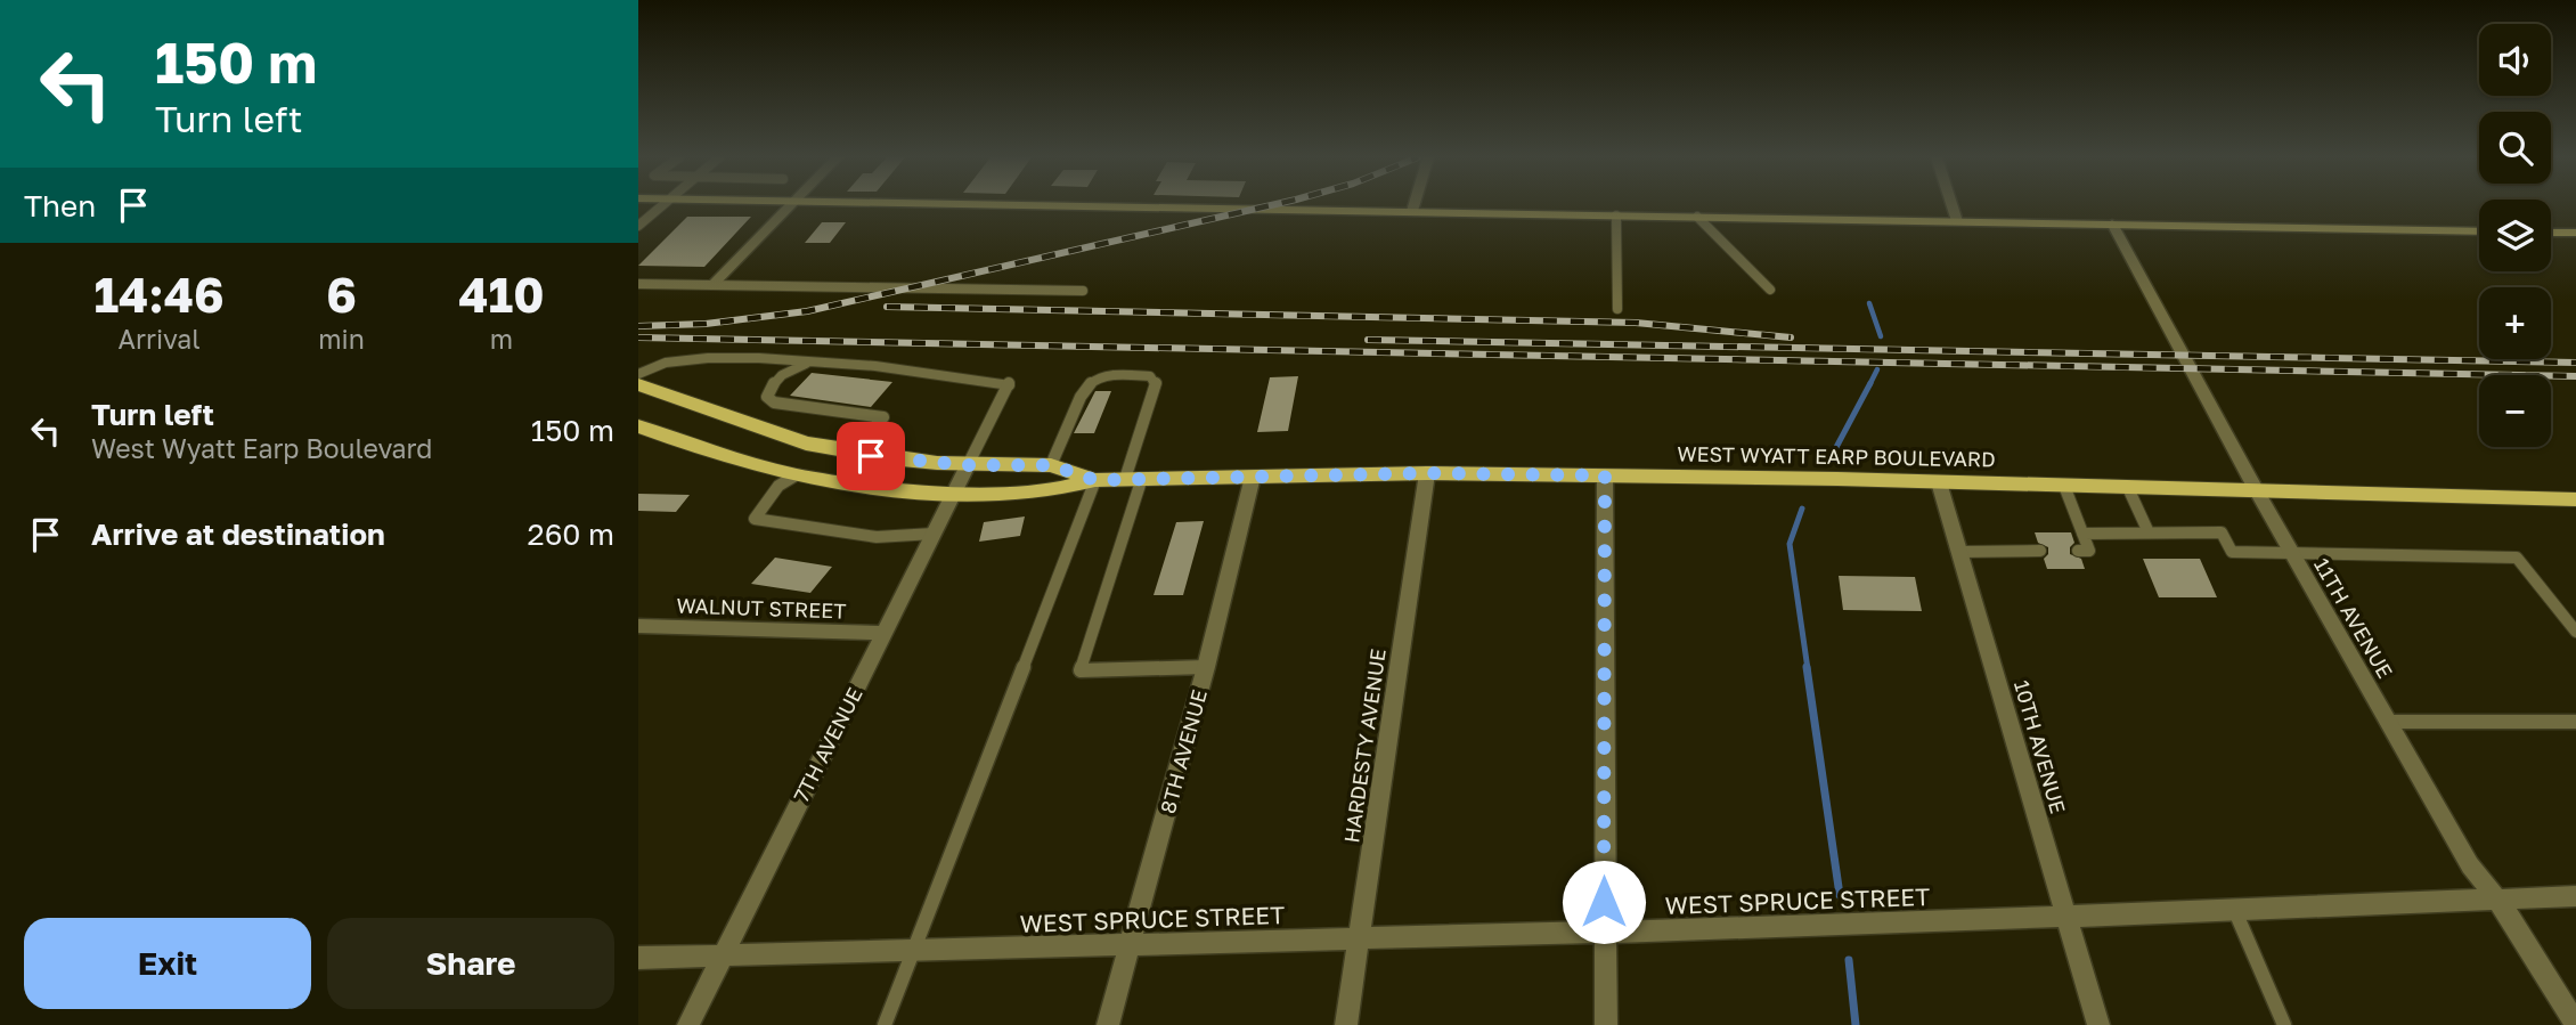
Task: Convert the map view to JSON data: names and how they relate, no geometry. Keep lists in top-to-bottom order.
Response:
{
  "streets": {
    "main road": ["WEST WYATT EARP BOULEVARD"],
    "street": [
      "WALNUT STREET",
      "11TH AVENUE",
      "7TH AVENUE",
      "HARDESTY AVENUE",
      "10TH AVENUE",
      "8TH AVENUE",
      "WEST SPRUCE STREET"
    ]
  },
  "crossings": [
    ["WEST WYATT EARP BOULEVARD", "11TH AVENUE"],
    ["WEST WYATT EARP BOULEVARD", "7TH AVENUE"],
    ["WEST WYATT EARP BOULEVARD", "HARDESTY AVENUE"],
    ["WEST WYATT EARP BOULEVARD", "10TH AVENUE"],
    ["WEST WYATT EARP BOULEVARD", "8TH AVENUE"],
    ["WALNUT STREET", "7TH AVENUE"],
    ["11TH AVENUE", "WEST SPRUCE STREET"],
    ["7TH AVENUE", "WEST SPRUCE STREET"],
    ["HARDESTY AVENUE", "WEST SPRUCE STREET"],
    ["10TH AVENUE", "WEST SPRUCE STREET"],
    ["8TH AVENUE", "WEST SPRUCE STREET"]
  ],
  "page": {
    "turn": ["150 m", "Turn left"],
    "map_buttons": ["+", "−"],
    "then": "Then",
    "eta": [
      "14:46",
      "Arrival",
      "6",
      "min",
      "410",
      "m"
    ],
    "list": [
      {
        "name": "Turn left",
        "note": "West Wyatt Earp Boulevard",
        "value": "150 m"
      },
      {
        "name": "Arrive at destination",
        "value": "260 m"
      }
    ],
    "buttons": ["Exit", "Share"]
  }
}
